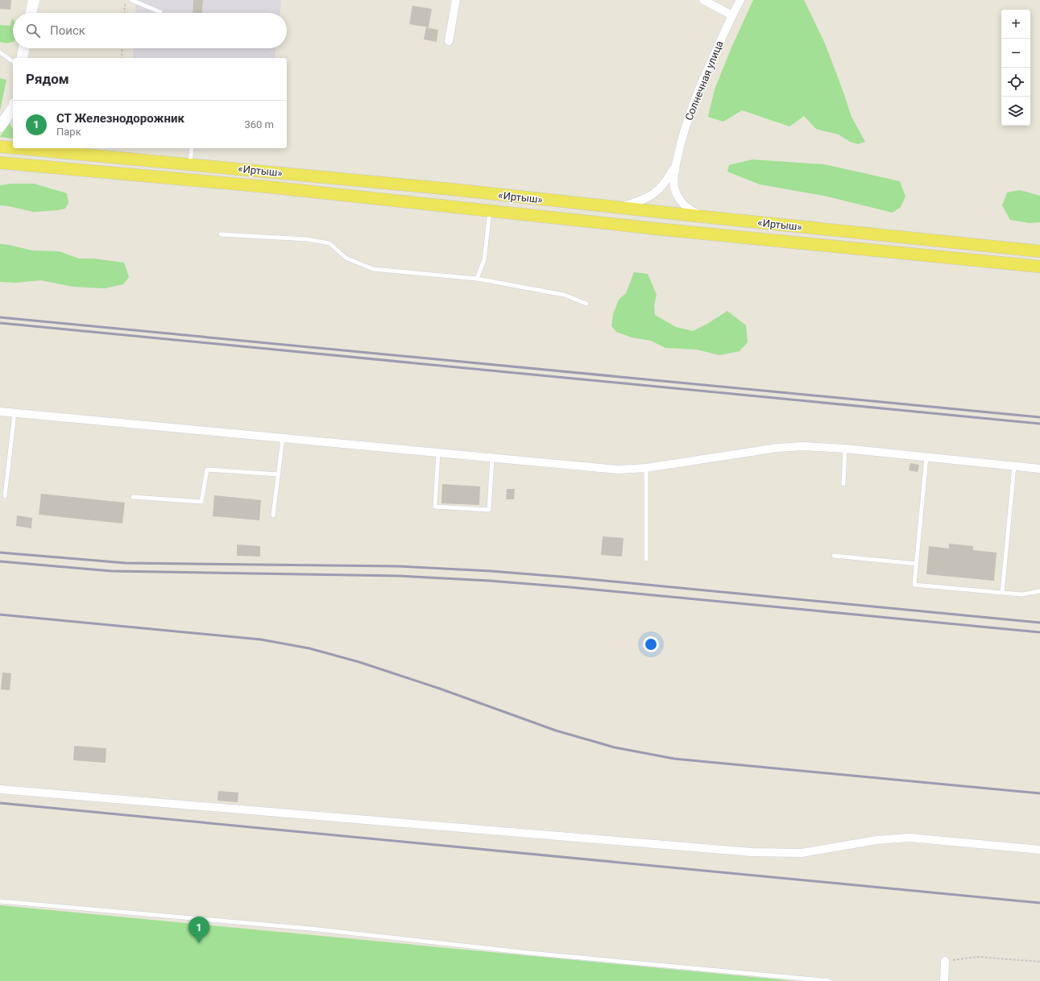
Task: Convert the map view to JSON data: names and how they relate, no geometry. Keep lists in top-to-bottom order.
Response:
{
  "streets": {
    "main road": ["«Иртыш»"],
    "street": ["Солнечная улица"]
  },
  "page": {
    "map_buttons": ["+", "−"],
    "search": "Поиск",
    "heading": "Рядом",
    "list": [
      {
        "mark": "1",
        "name": "СТ Железнодорожник",
        "note": "Парк",
        "value": "360 m"
      }
    ],
    "pins": "1"
  }
}
